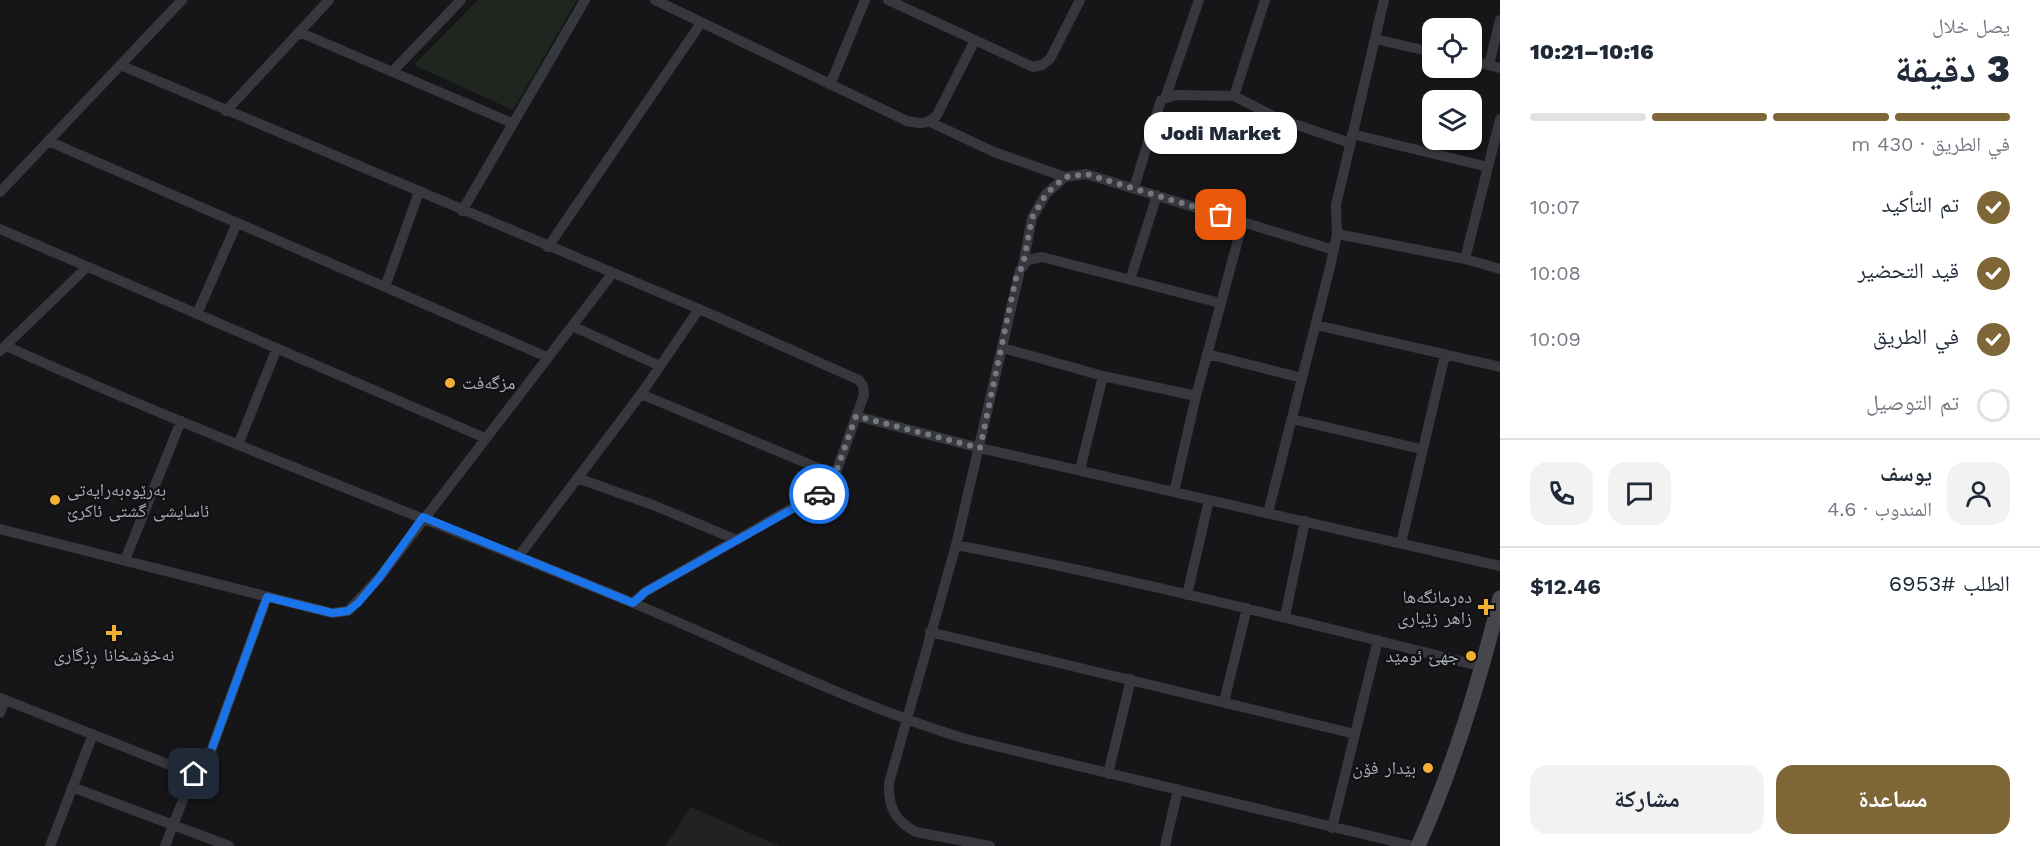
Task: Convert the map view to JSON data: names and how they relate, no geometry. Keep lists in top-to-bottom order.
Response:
{
  "places": {
    "other": [
      "Jodi Market",
      "مزگەفت",
      "بەرێوەبەرایەتی ئاسایشی گشتی ئاکرێ",
      "جھێ ئومێد",
      "بێدار فۆن"
    ],
    "health": ["دەرمانگەھا زاهر زێباری", "نەخۆشخانا ڕزگاری"]
  },
  "page": {
    "heading": ["3 دقيقة", "يصل خلال", "10:16–10:21"],
    "panel": [
      "يوسف",
      "المندوب · 4.6",
      "الطلب #6953",
      "$12.46"
    ],
    "bar": "في الطريق · 430 m",
    "bubble": "Jodi Market",
    "list": [
      ["تم التأكيد", "10:07"],
      ["قيد التحضير", "10:08"],
      ["في الطريق", "10:09"],
      "تم التوصيل"
    ],
    "buttons": ["مساعدة", "مشاركة"]
  }
}
